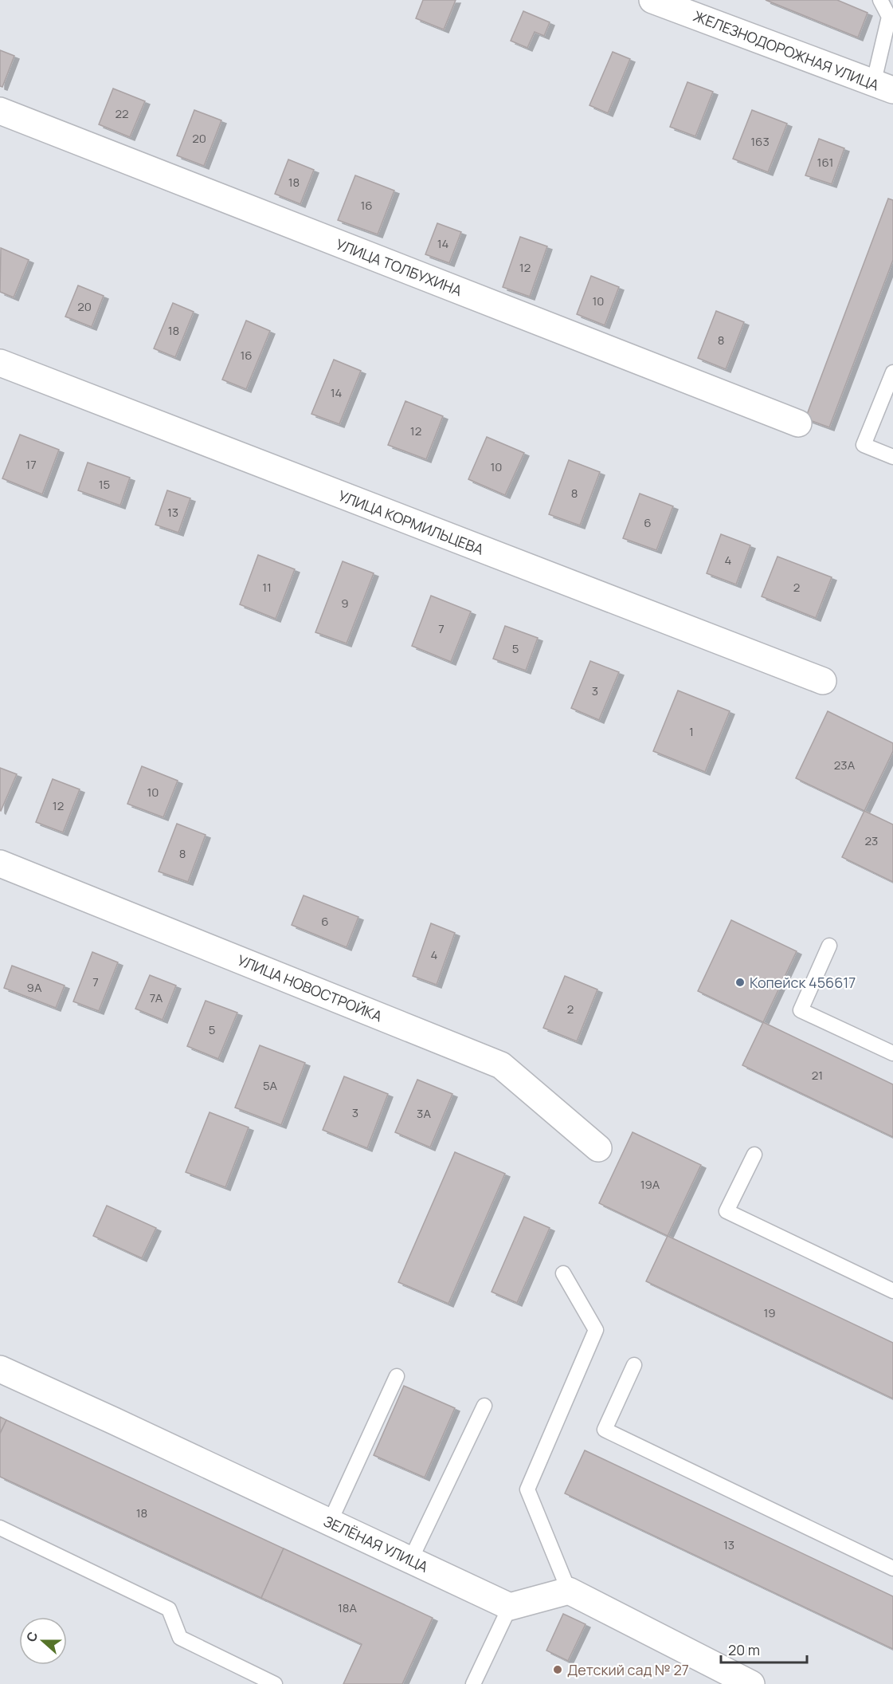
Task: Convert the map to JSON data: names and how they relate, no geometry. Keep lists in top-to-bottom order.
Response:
{
  "streets": {
    "street": [
      "ЖЕЛЕЗНОДОРОЖНАЯ УЛИЦА",
      "УЛИЦА ТОЛБУХИНА",
      "УЛИЦА КОРМИЛЬЦЕВА",
      "УЛИЦА НОВОСТРОЙКА",
      "ЗЕЛЁНАЯ УЛИЦА"
    ]
  },
  "places": ["Копейск 456617", "Детский сад № 27"],
  "house_numbers": [
    "22",
    "20",
    "163",
    "161",
    "18",
    "16",
    "14",
    "12",
    "10",
    "20",
    "18",
    "8",
    "16",
    "14",
    "12",
    "17",
    "10",
    "15",
    "8",
    "13",
    "6",
    "4",
    "11",
    "2",
    "9",
    "7",
    "5",
    "3",
    "1",
    "23А",
    "10",
    "12",
    "23",
    "8",
    "6",
    "4",
    "7",
    "9А",
    "7А",
    "2",
    "5",
    "21",
    "5А",
    "3",
    "3А",
    "19А",
    "19",
    "18",
    "13",
    "18А"
  ],
  "scale_bar": "20 m",
  "north": "left"
}
